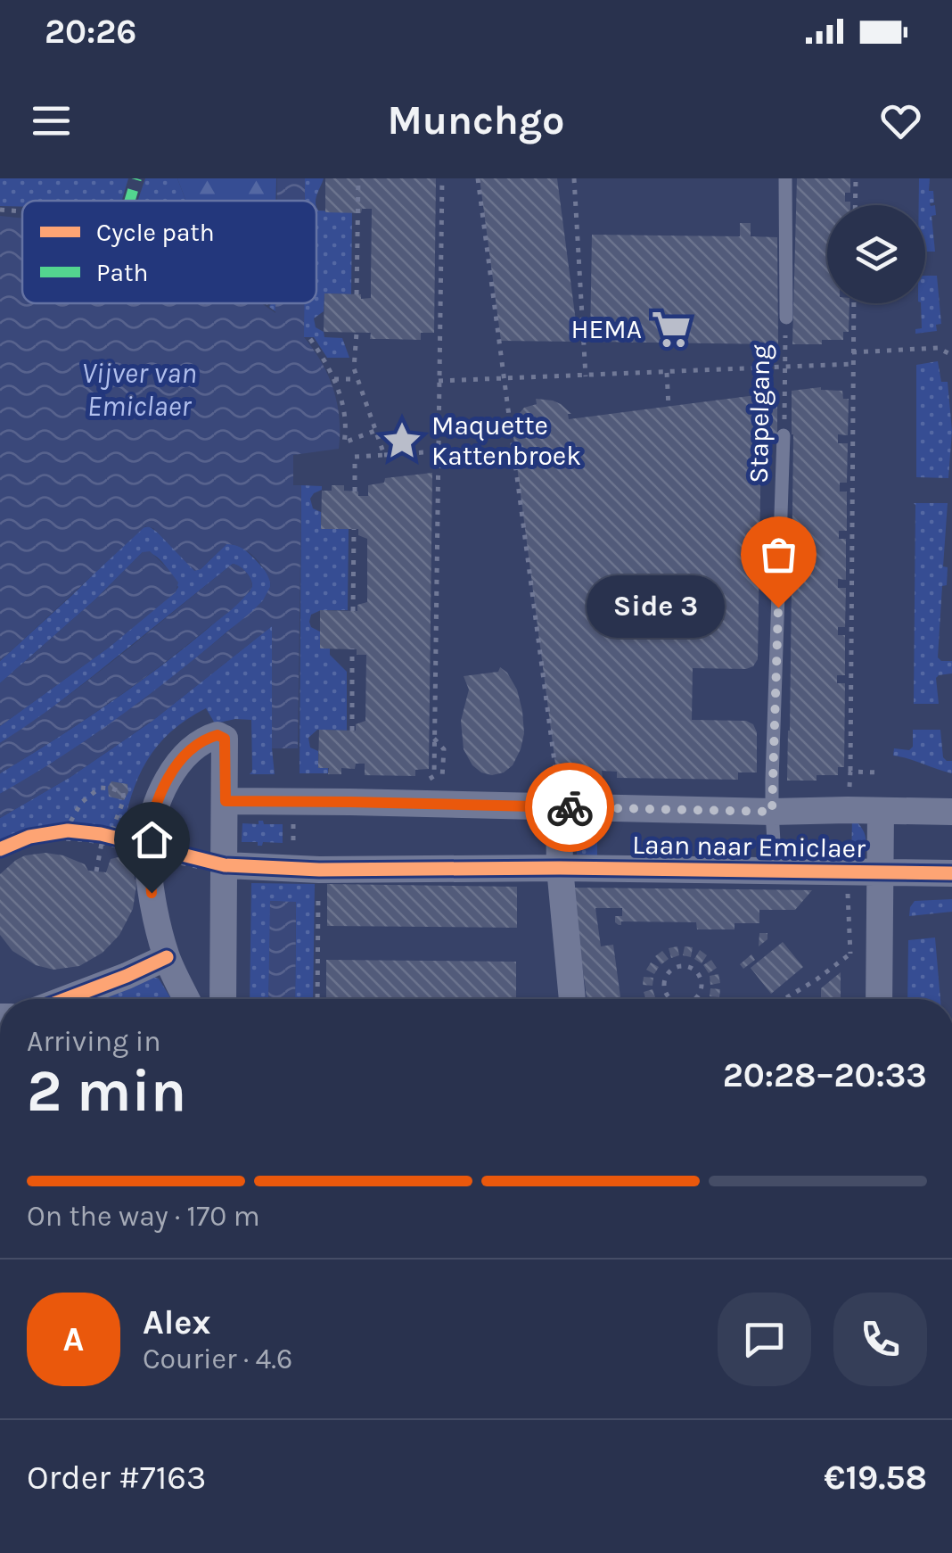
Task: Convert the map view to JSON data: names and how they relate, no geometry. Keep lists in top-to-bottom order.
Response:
{
  "streets": {
    "street": ["Laan naar Emiclaer"],
    "lane": ["Stapelgang"]
  },
  "crossings": [
    ["Stapelgang", "Laan naar Emiclaer"]
  ],
  "water": ["Vijver van Emiclaer"],
  "places": {
    "supermarket": ["HEMA"],
    "place": ["Maquette Kattenbroek"],
    "other": ["Side 3"]
  },
  "legend": ["Cycle path", "Path"],
  "page": {
    "status": "20:26",
    "header": "Munchgo",
    "bubble": "Side 3",
    "heading": ["2 min", "Arriving in", "20:28–20:33"],
    "panel": [
      "Alex",
      "Courier · 4.6",
      "Order #7163",
      "€19.58"
    ],
    "bar": "On the way · 170 m",
    "round": "A"
  }
}
